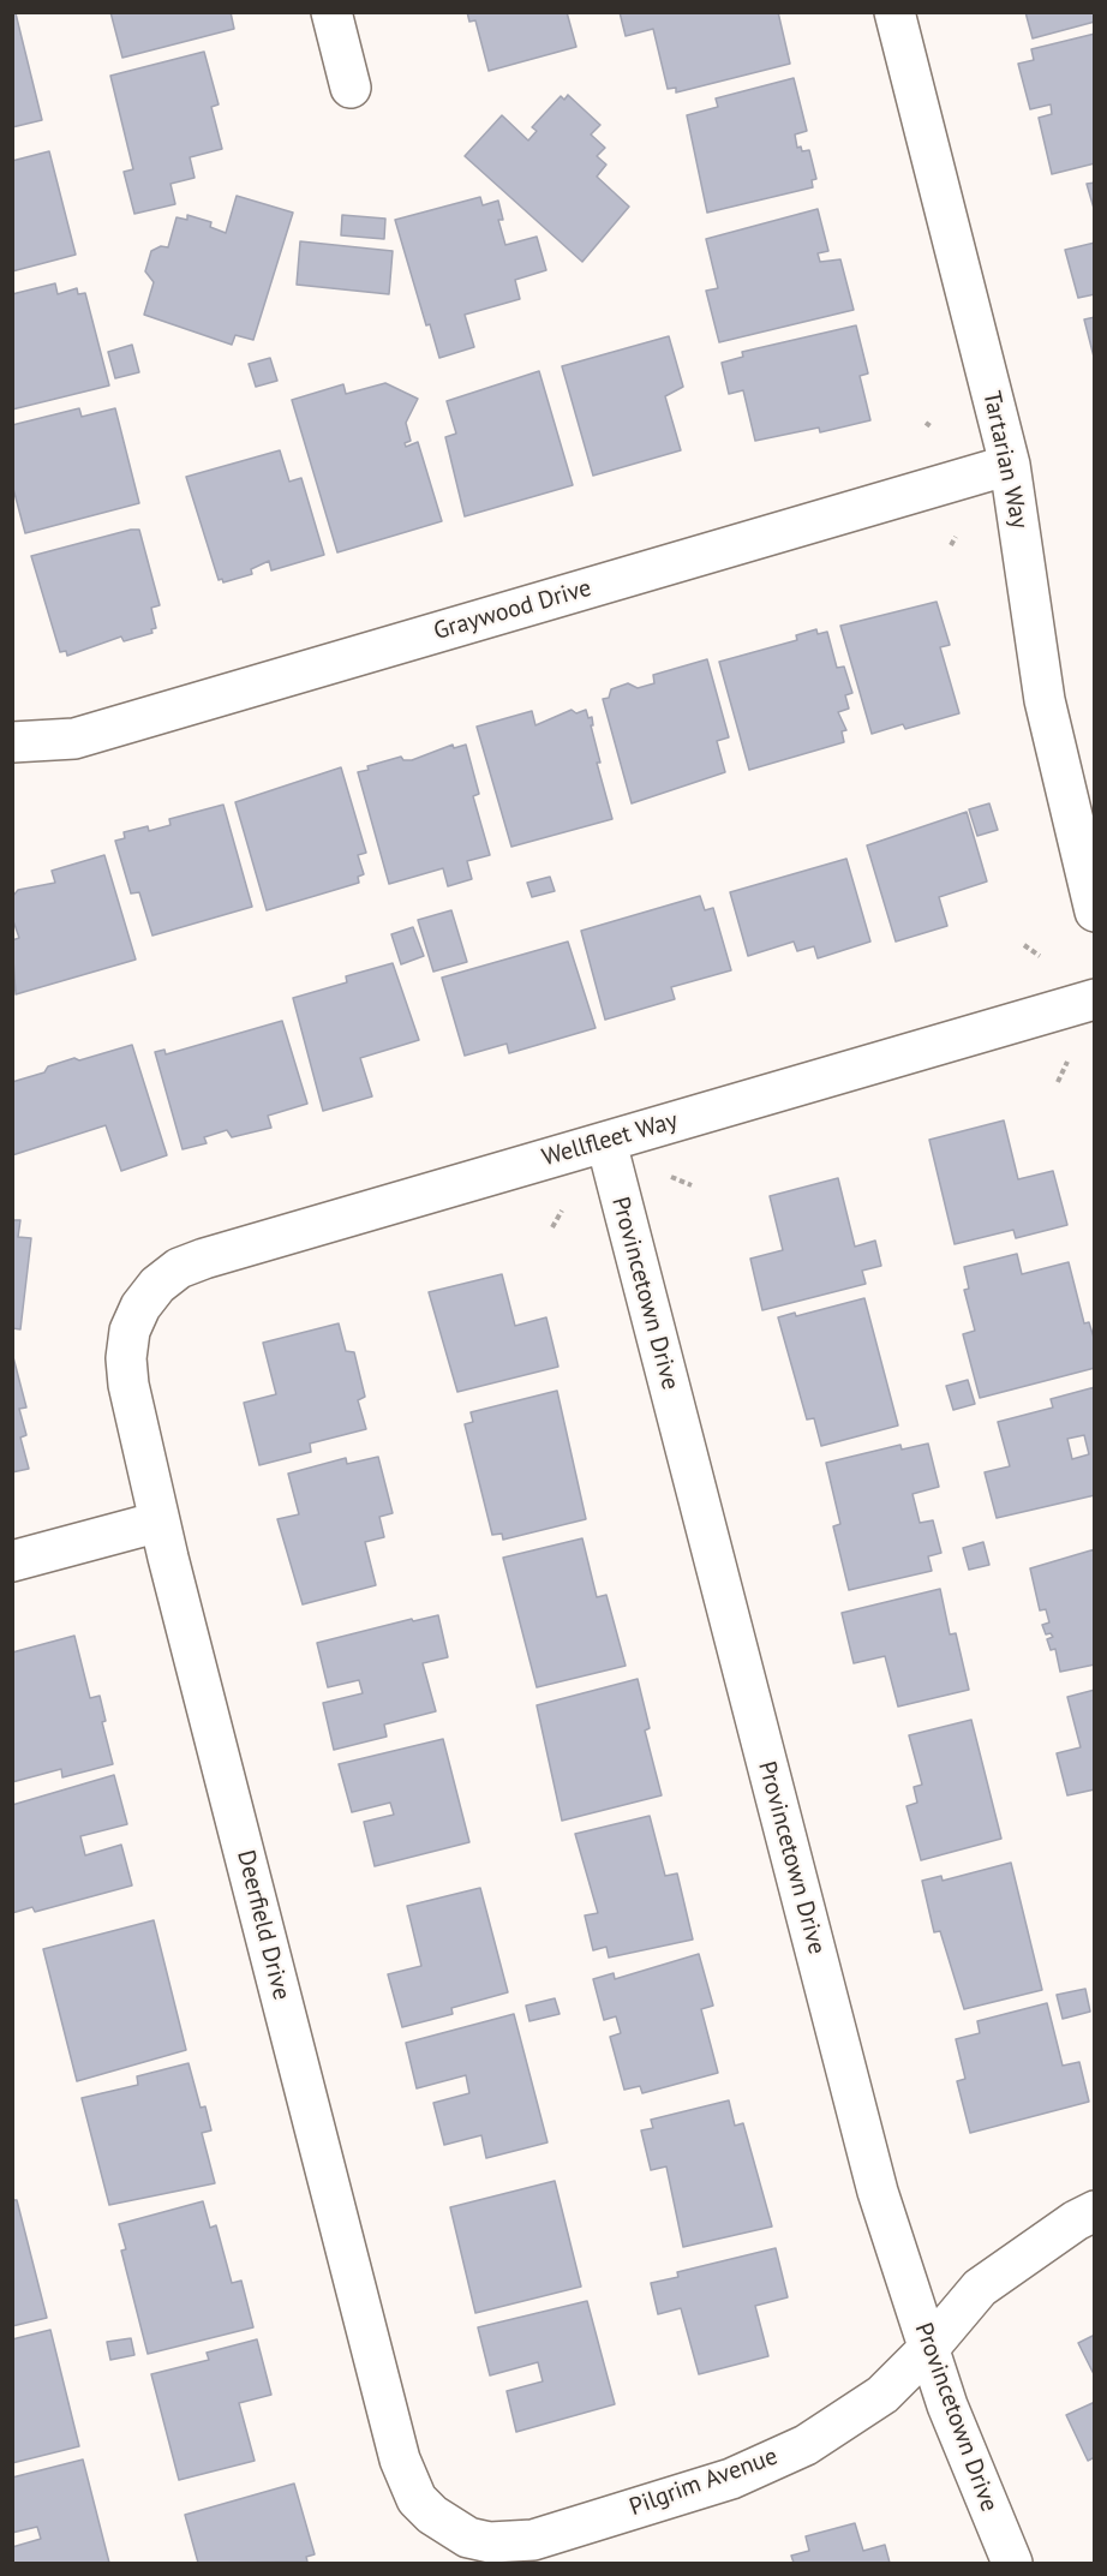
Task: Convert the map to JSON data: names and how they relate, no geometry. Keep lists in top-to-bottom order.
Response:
{
  "streets": {
    "street": [
      "Tartarian Way",
      "Graywood Drive",
      "Wellfleet Way",
      "Provincetown Drive",
      "Deerfield Drive",
      "Pilgrim Avenue"
    ]
  },
  "crossings": [
    ["Tartarian Way", "Graywood Drive"],
    ["Wellfleet Way", "Provincetown Drive"],
    ["Wellfleet Way", "Deerfield Drive"],
    ["Provincetown Drive", "Pilgrim Avenue"],
    ["Deerfield Drive", "Pilgrim Avenue"]
  ]
}
